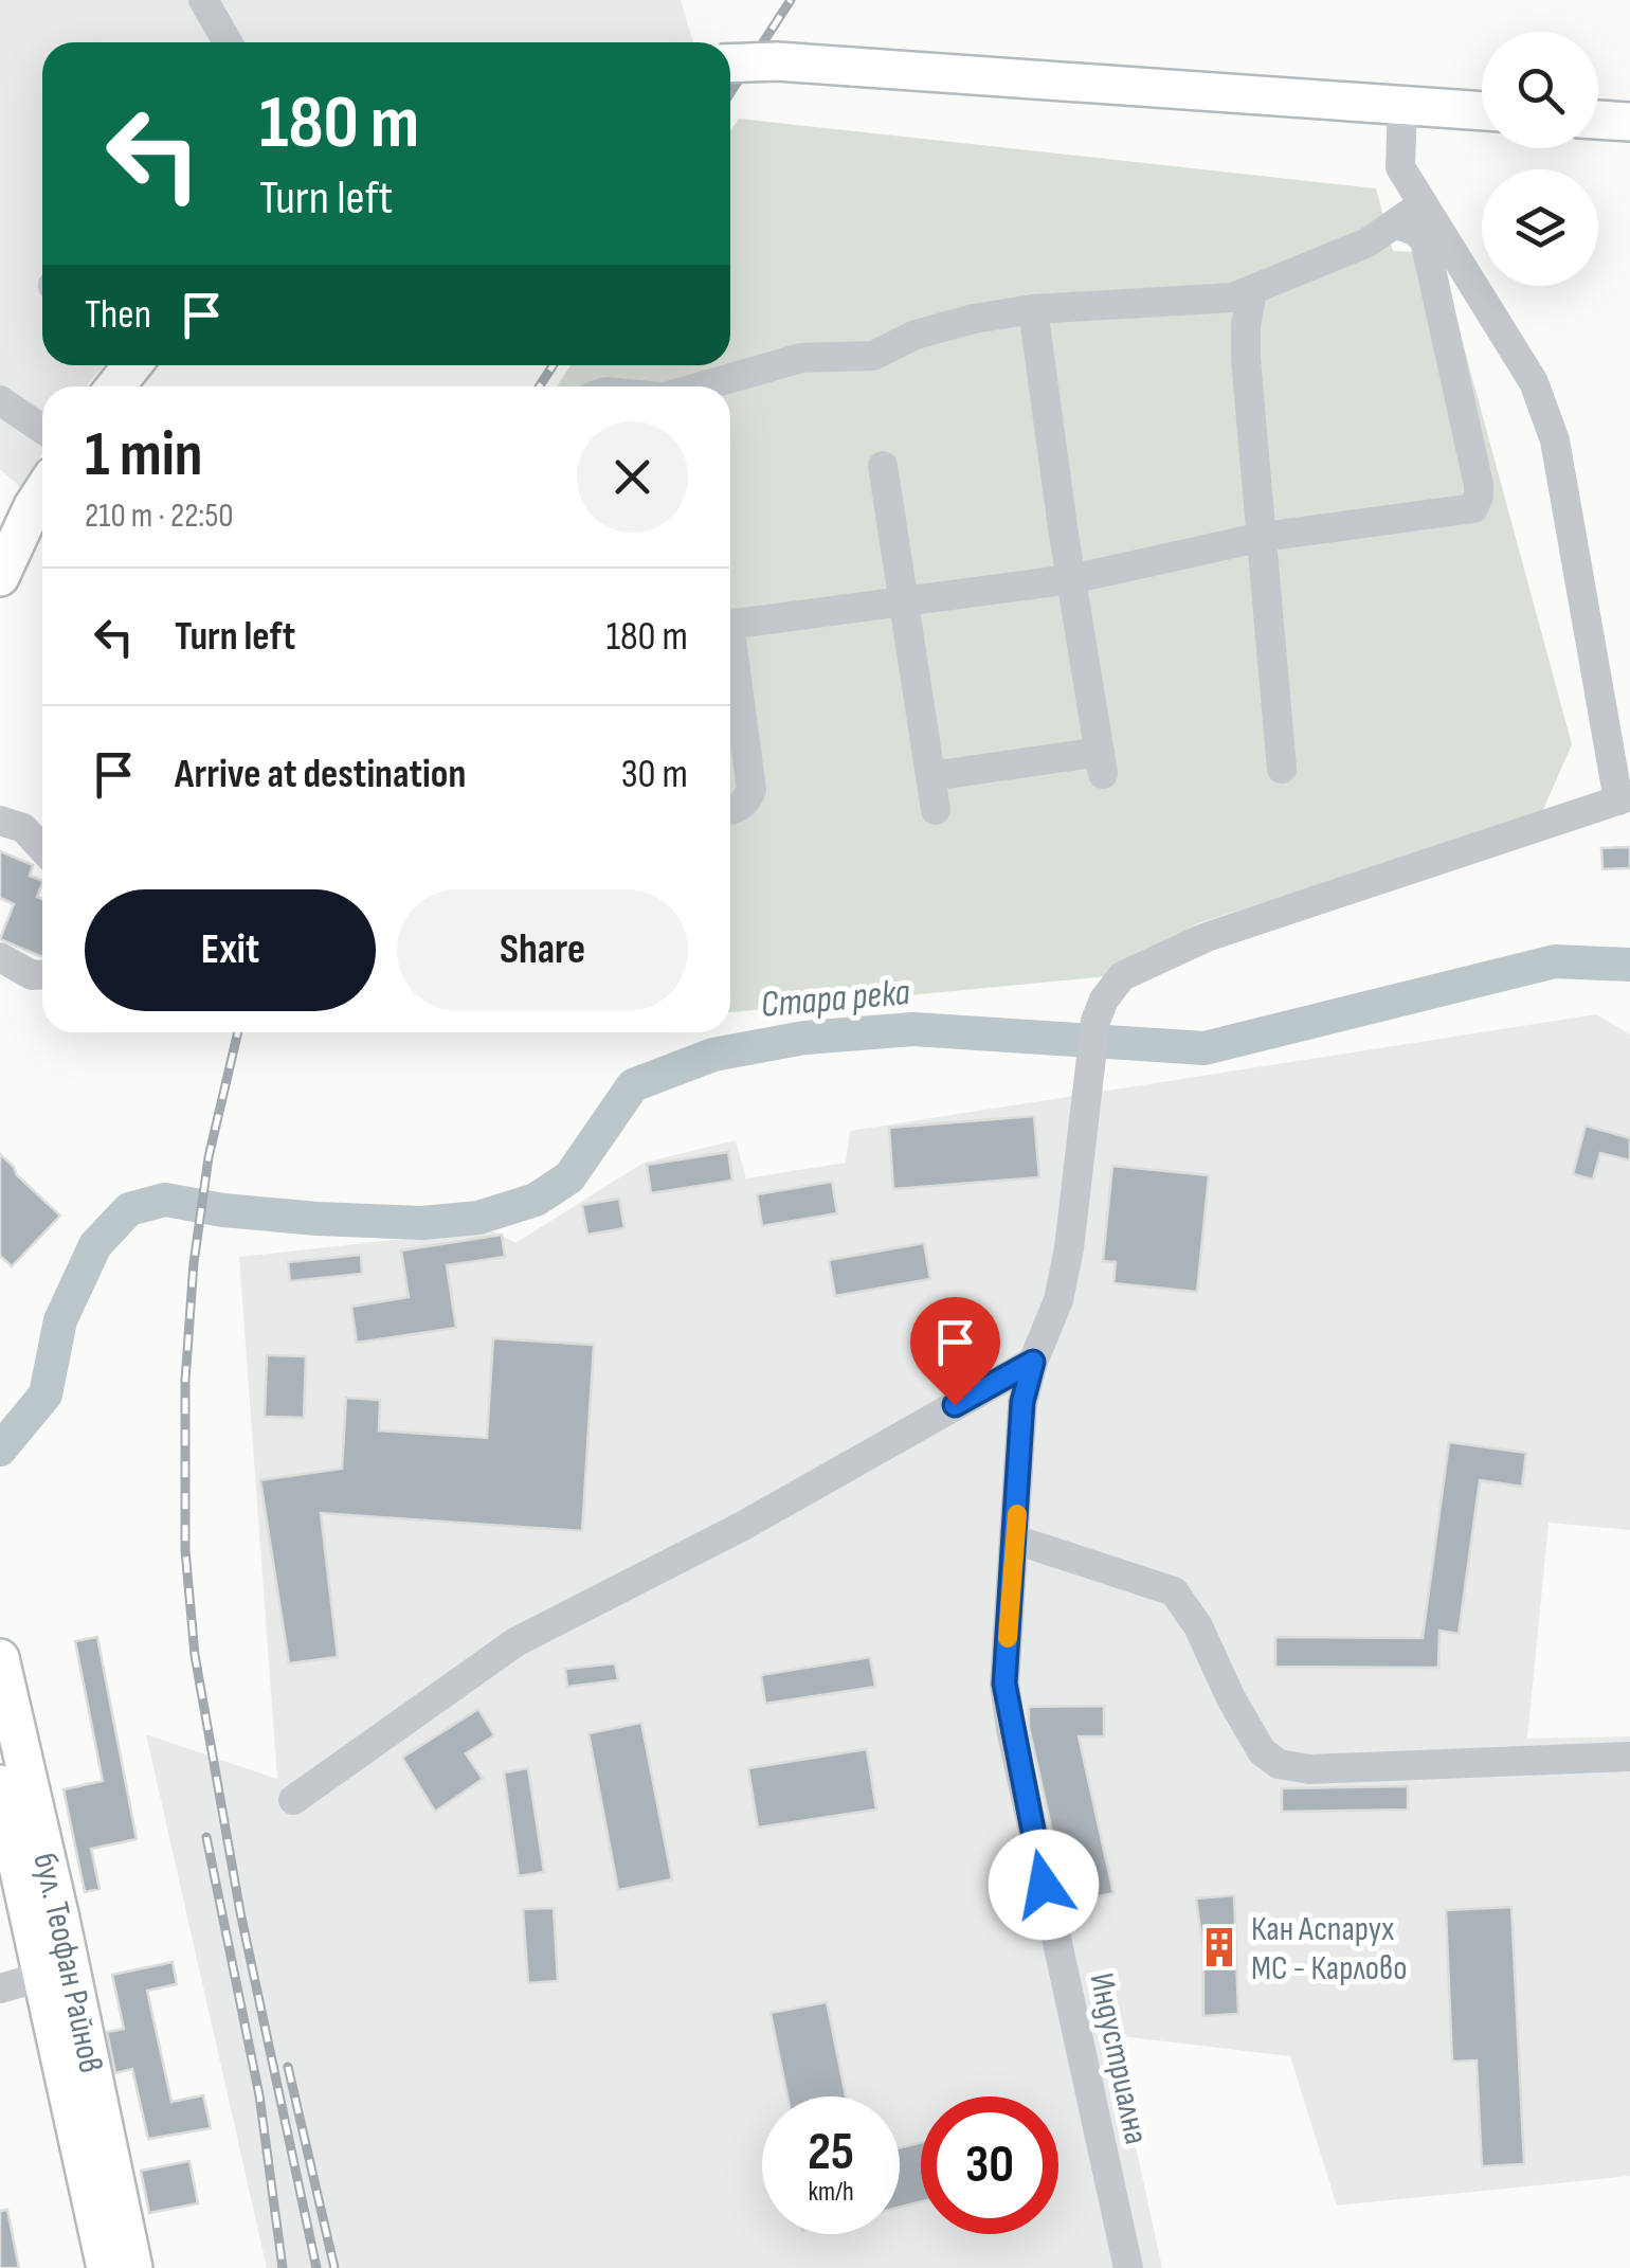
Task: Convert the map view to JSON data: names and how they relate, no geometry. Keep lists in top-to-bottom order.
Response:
{
  "streets": {
    "main road": ["бул. Теофан Райнов"],
    "street": ["Индустриална"]
  },
  "water": ["Стара река"],
  "places": {
    "building": ["Кан Аспарух МС - Карлово"]
  },
  "page": {
    "turn": ["180 m", "Turn left"],
    "then": "Then",
    "heading": ["1 min", "210 m · 22:50"],
    "list": [
      {
        "name": "Turn left",
        "value": "180 m"
      },
      {
        "name": "Arrive at destination",
        "value": "30 m"
      }
    ],
    "buttons": ["Exit", "Share"],
    "speed": "25 km/h",
    "limit": "30"
  }
}
